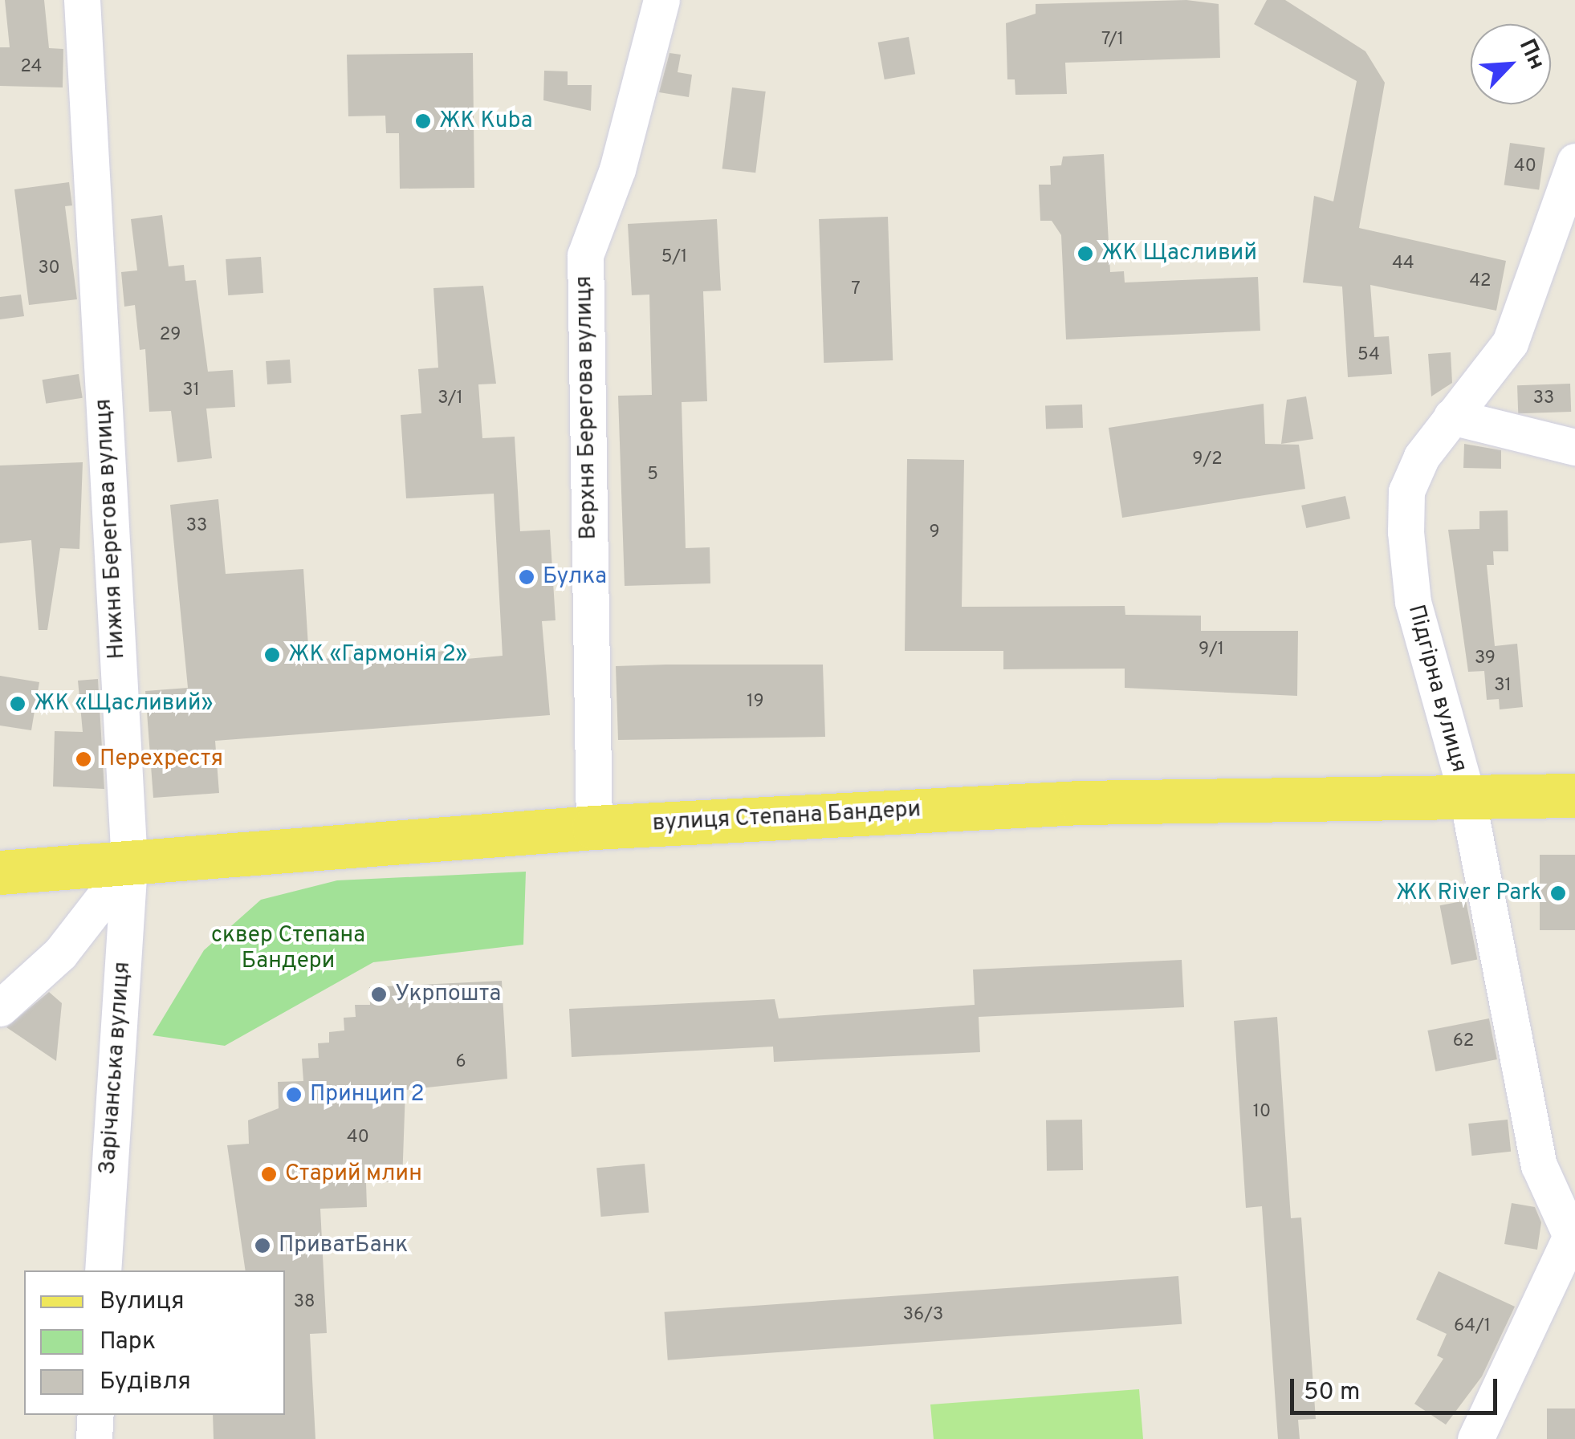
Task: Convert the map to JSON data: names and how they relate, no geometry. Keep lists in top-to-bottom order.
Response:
{
  "streets": {
    "main road": ["вулиця Степана Бандери"],
    "street": [
      "Верхня Берегова вулиця",
      "Нижня Берегова вулиця",
      "Підгірна вулиця",
      "Зарічанська вулиця"
    ]
  },
  "crossings": [
    ["Верхня Берегова вулиця", "вулиця Степана Бандери"],
    ["Нижня Берегова вулиця", "вулиця Степана Бандери"],
    ["Нижня Берегова вулиця", "Зарічанська вулиця"],
    ["Підгірна вулиця", "вулиця Степана Бандери"],
    ["вулиця Степана Бандери", "Зарічанська вулиця"]
  ],
  "parks": ["сквер Степана Бандери"],
  "places": [
    "ЖК Kuba",
    "ЖК Щасливий",
    "Булка",
    "ЖК «Гармонія 2»",
    "ЖК «Щасливий»",
    "Перехрестя",
    "ЖК River Park",
    "Укрпошта",
    "Принцип 2",
    "Старий млин",
    "ПриватБанк"
  ],
  "house_numbers": [
    "7/1",
    "24",
    "40",
    "5/1",
    "44",
    "30",
    "42",
    "7",
    "29",
    "54",
    "31",
    "3/1",
    "33",
    "9/2",
    "5",
    "33",
    "9",
    "9/1",
    "39",
    "31",
    "19",
    "62",
    "6",
    "10",
    "40",
    "38",
    "36/3",
    "64/1"
  ],
  "legend": ["Вулиця", "Парк", "Будівля"],
  "scale_bar": "50 m",
  "north": "top right"
}
